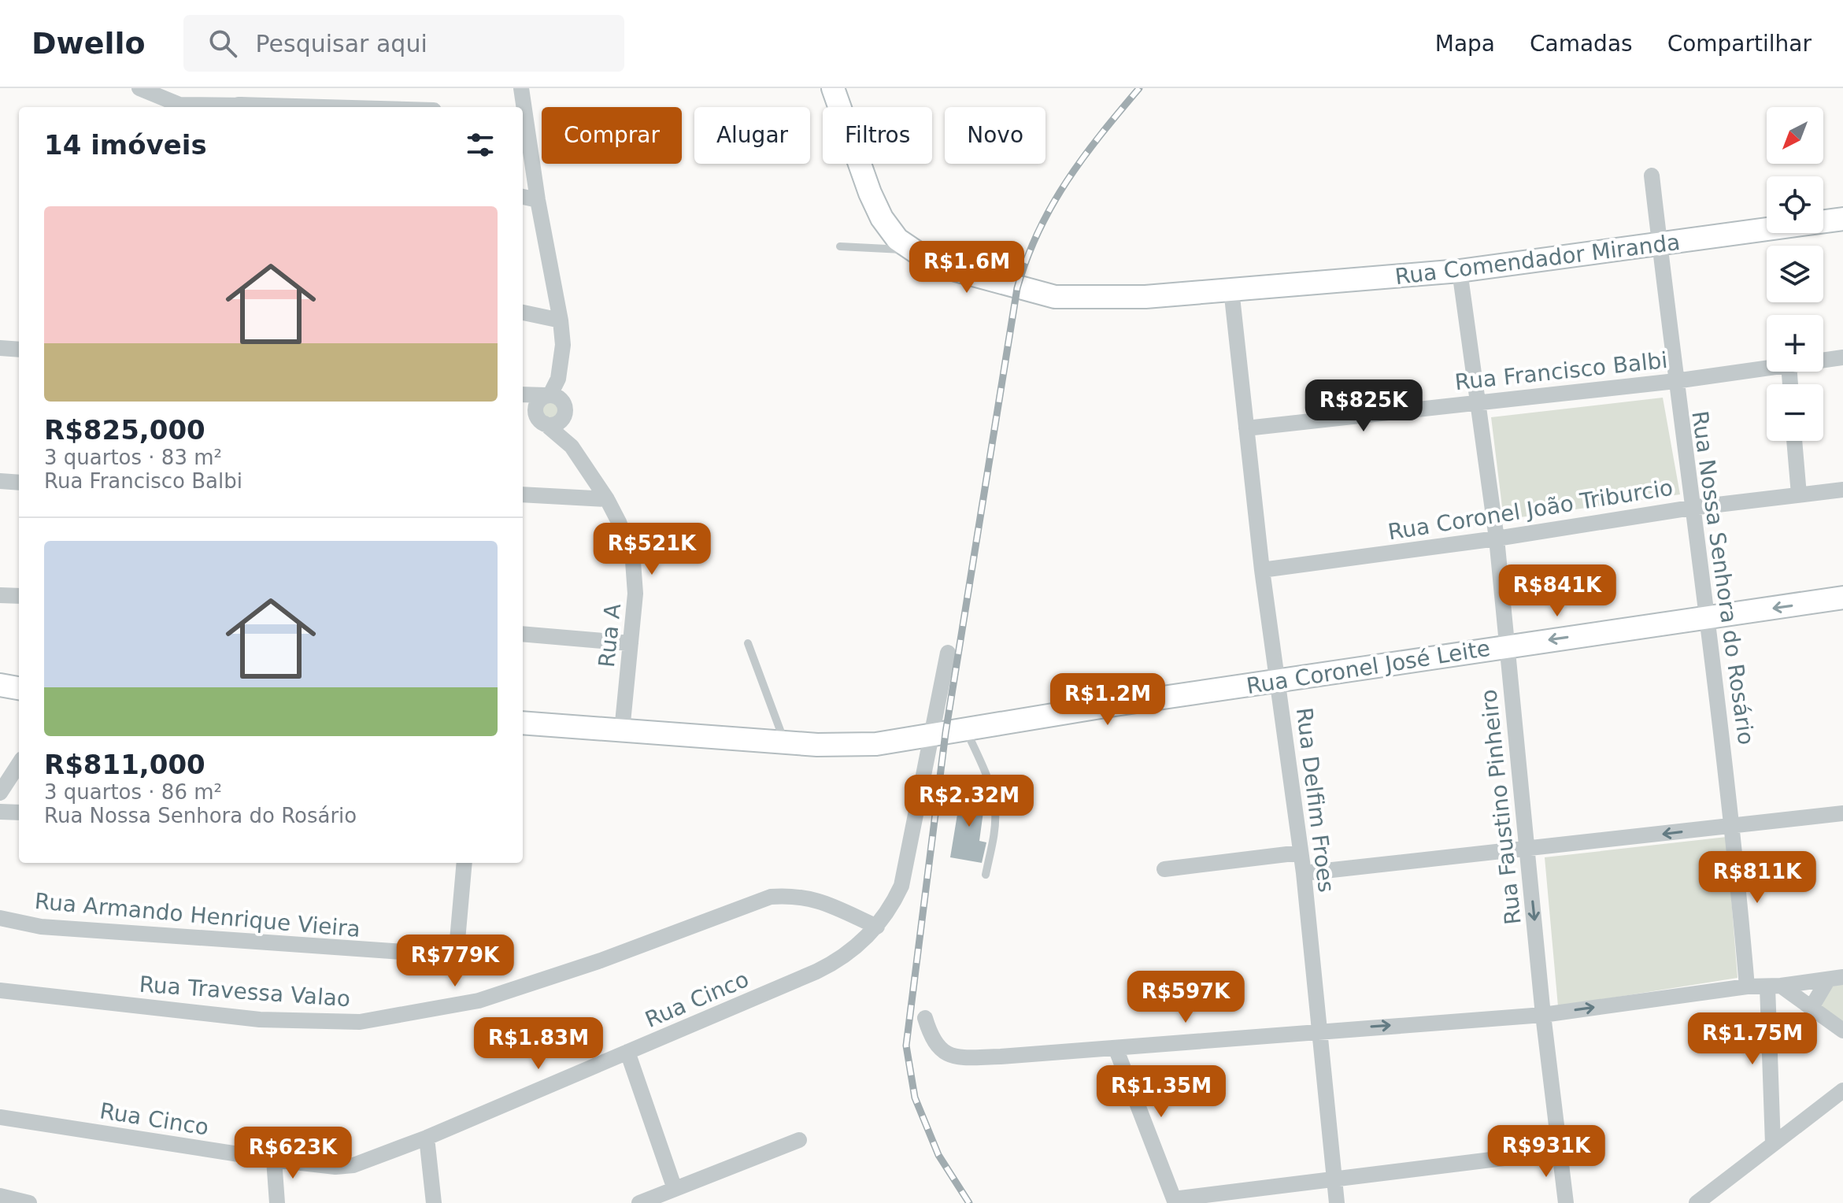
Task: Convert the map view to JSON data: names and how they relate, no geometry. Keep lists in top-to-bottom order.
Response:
{
  "streets": {
    "street": [
      "Rua Comendador Miranda",
      "Rua Francisco Balbi",
      "Rua Coronel João Triburcio",
      "Rua Nossa Senhora do Rosário",
      "Rua A",
      "Rua Coronel José Leite",
      "Rua Delfim Froes",
      "Rua Faustino Pinheiro",
      "Rua Armando Henrique Vieira",
      "Rua Travessa Valao",
      "Rua Cinco"
    ]
  },
  "crossings": [
    ["Rua Comendador Miranda", "Rua Nossa Senhora do Rosário"],
    ["Rua Comendador Miranda", "Rua Delfim Froes"],
    ["Rua Comendador Miranda", "Rua Faustino Pinheiro"],
    ["Rua Francisco Balbi", "Rua Nossa Senhora do Rosário"],
    ["Rua Francisco Balbi", "Rua Delfim Froes"],
    ["Rua Francisco Balbi", "Rua Faustino Pinheiro"],
    ["Rua Coronel João Triburcio", "Rua Nossa Senhora do Rosário"],
    ["Rua Coronel João Triburcio", "Rua Delfim Froes"],
    ["Rua Coronel João Triburcio", "Rua Faustino Pinheiro"],
    ["Rua Nossa Senhora do Rosário", "Rua Coronel José Leite"],
    ["Rua A", "Rua Coronel José Leite"],
    ["Rua Coronel José Leite", "Rua Delfim Froes"],
    ["Rua Coronel José Leite", "Rua Faustino Pinheiro"],
    ["Rua Coronel José Leite", "Rua Cinco"],
    ["Rua Travessa Valao", "Rua Cinco"]
  ],
  "north": "bottom left",
  "page": {
    "header": "Dwello",
    "search": "Pesquisar aqui",
    "nav": ["Mapa", "Camadas", "Compartilhar"],
    "map_buttons": ["+", "−"],
    "chip": [
      "Comprar",
      "Alugar",
      "Filtros",
      "Novo"
    ],
    "heading": "14 imóveis",
    "list": [
      {
        "name": "R$825,000",
        "note": "3 quartos · 83 m² · Rua Francisco Balbi"
      },
      {
        "name": "R$811,000",
        "note": "3 quartos · 86 m² · Rua Nossa Senhora do Rosário"
      }
    ],
    "price": [
      "R$1.6M",
      "R$825K",
      "R$521K",
      "R$841K",
      "R$1.2M",
      "R$2.32M",
      "R$811K",
      "R$779K",
      "R$597K",
      "R$1.75M",
      "R$1.83M",
      "R$1.35M",
      "R$931K",
      "R$623K"
    ]
  }
}
